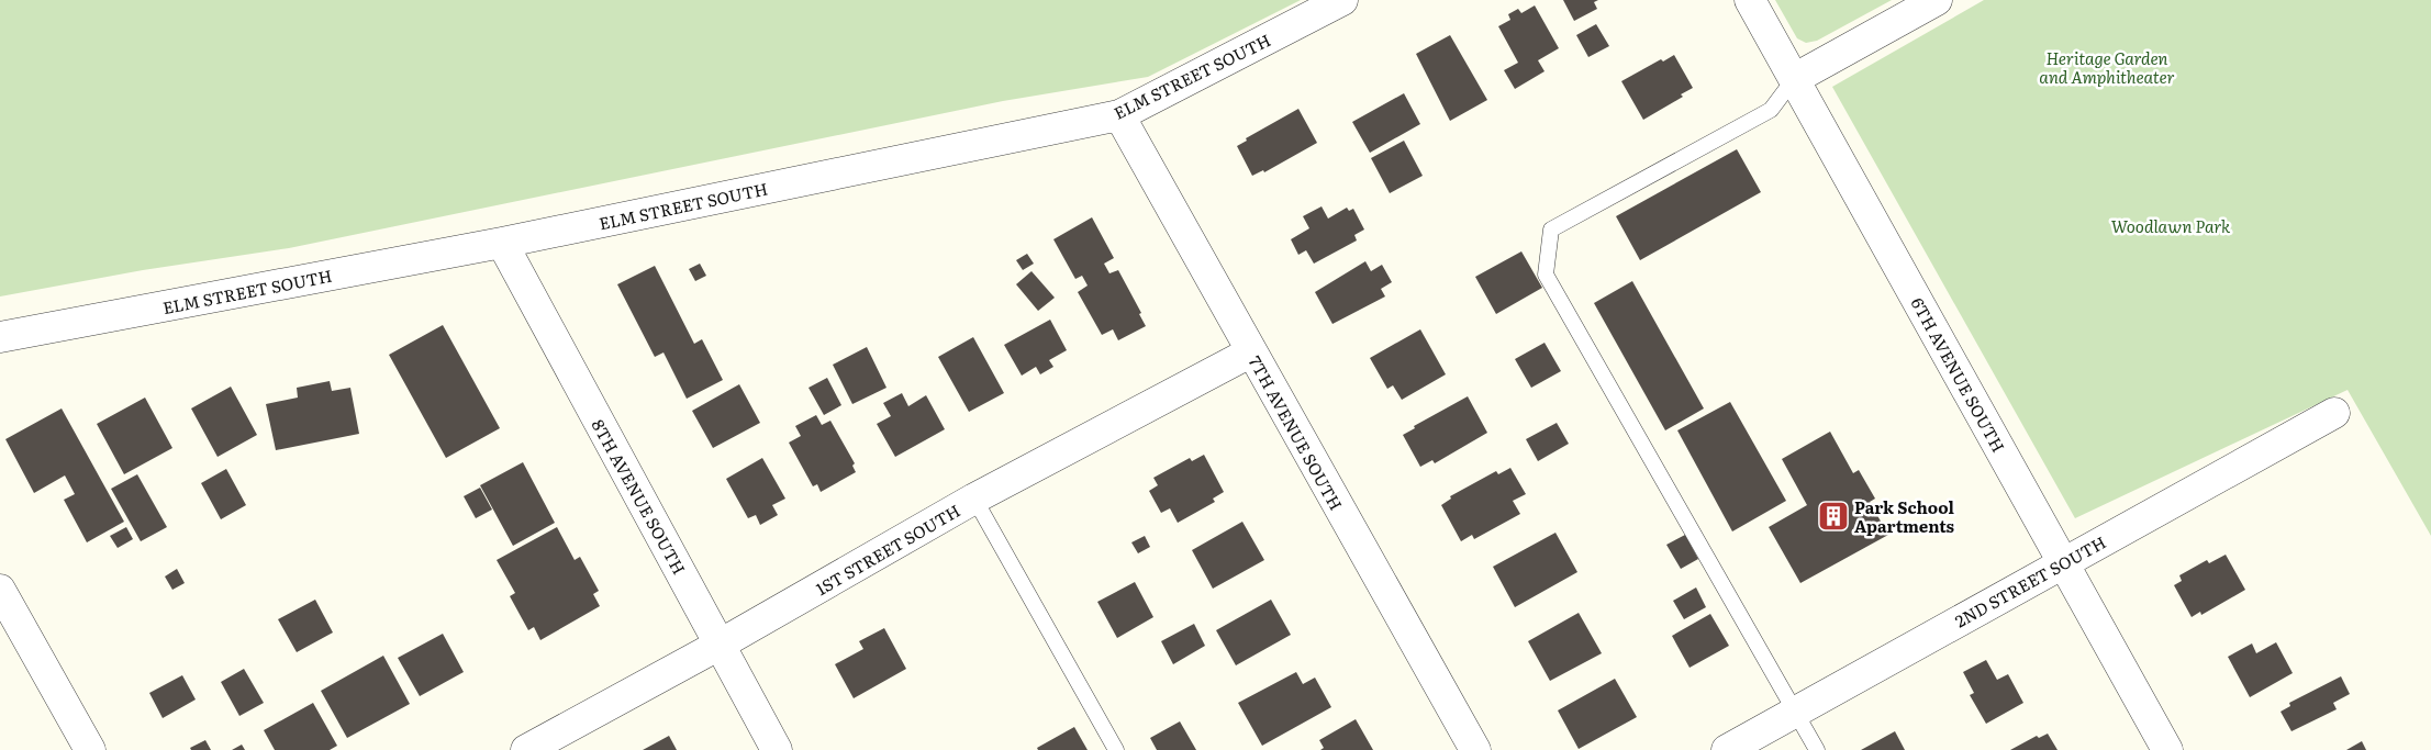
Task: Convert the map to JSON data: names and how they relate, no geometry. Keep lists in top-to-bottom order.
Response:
{
  "streets": {
    "street": [
      "ELM STREET SOUTH",
      "6TH AVENUE SOUTH",
      "7TH AVENUE SOUTH",
      "8TH AVENUE SOUTH",
      "1ST STREET SOUTH",
      "2ND STREET SOUTH"
    ]
  },
  "crossings": [
    ["ELM STREET SOUTH", "7TH AVENUE SOUTH"],
    ["ELM STREET SOUTH", "8TH AVENUE SOUTH"],
    ["6TH AVENUE SOUTH", "2ND STREET SOUTH"],
    ["7TH AVENUE SOUTH", "1ST STREET SOUTH"],
    ["8TH AVENUE SOUTH", "1ST STREET SOUTH"]
  ],
  "parks": ["Heritage Garden and Amphitheater", "Woodlawn Park"],
  "places": {
    "building": ["Park School Apartments"]
  }
}
